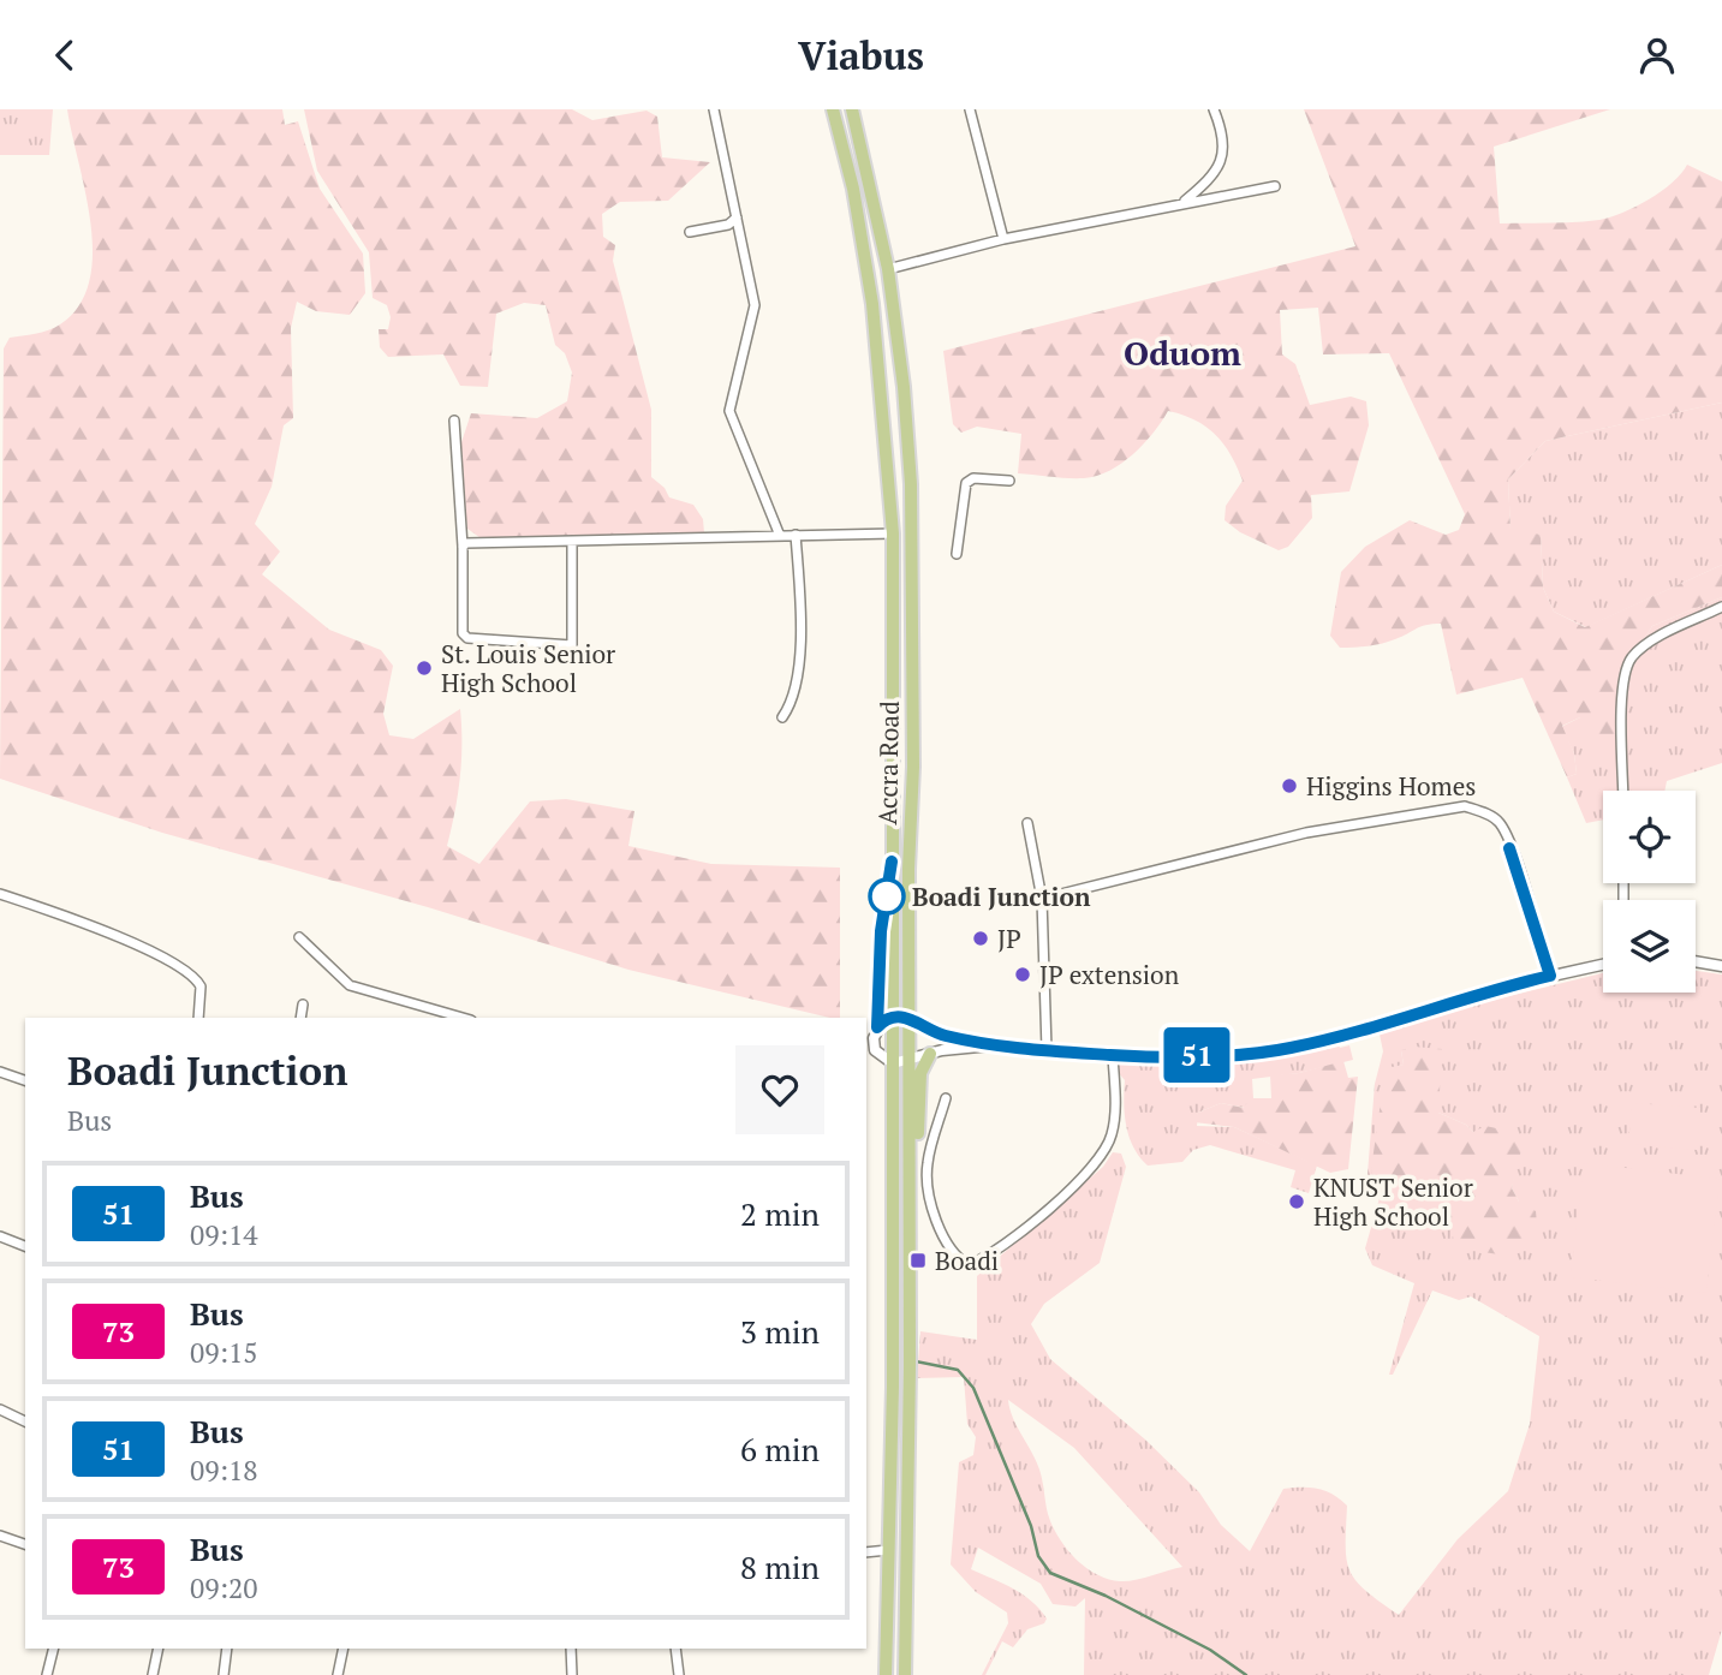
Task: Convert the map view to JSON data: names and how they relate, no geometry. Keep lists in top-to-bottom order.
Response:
{
  "streets": {
    "highway": ["Accra Road"]
  },
  "districts": ["Oduom"],
  "places": {
    "other": [
      "St. Louis Senior High School",
      "Higgins Homes",
      "Boadi Junction",
      "JP",
      "JP extension",
      "KNUST Senior High School"
    ],
    "transit": ["Boadi"]
  },
  "lines": ["bus line 51"],
  "page": {
    "header": "Viabus",
    "on_map": "51",
    "heading": ["Boadi Junction", "Bus"],
    "list": [
      {
        "mark": "51",
        "name": "Bus",
        "note": "09:14",
        "value": "2 min"
      },
      {
        "mark": "73",
        "name": "Bus",
        "note": "09:15",
        "value": "3 min"
      },
      {
        "mark": "51",
        "name": "Bus",
        "note": "09:18",
        "value": "6 min"
      },
      {
        "mark": "73",
        "name": "Bus",
        "note": "09:20",
        "value": "8 min"
      }
    ]
  }
}
